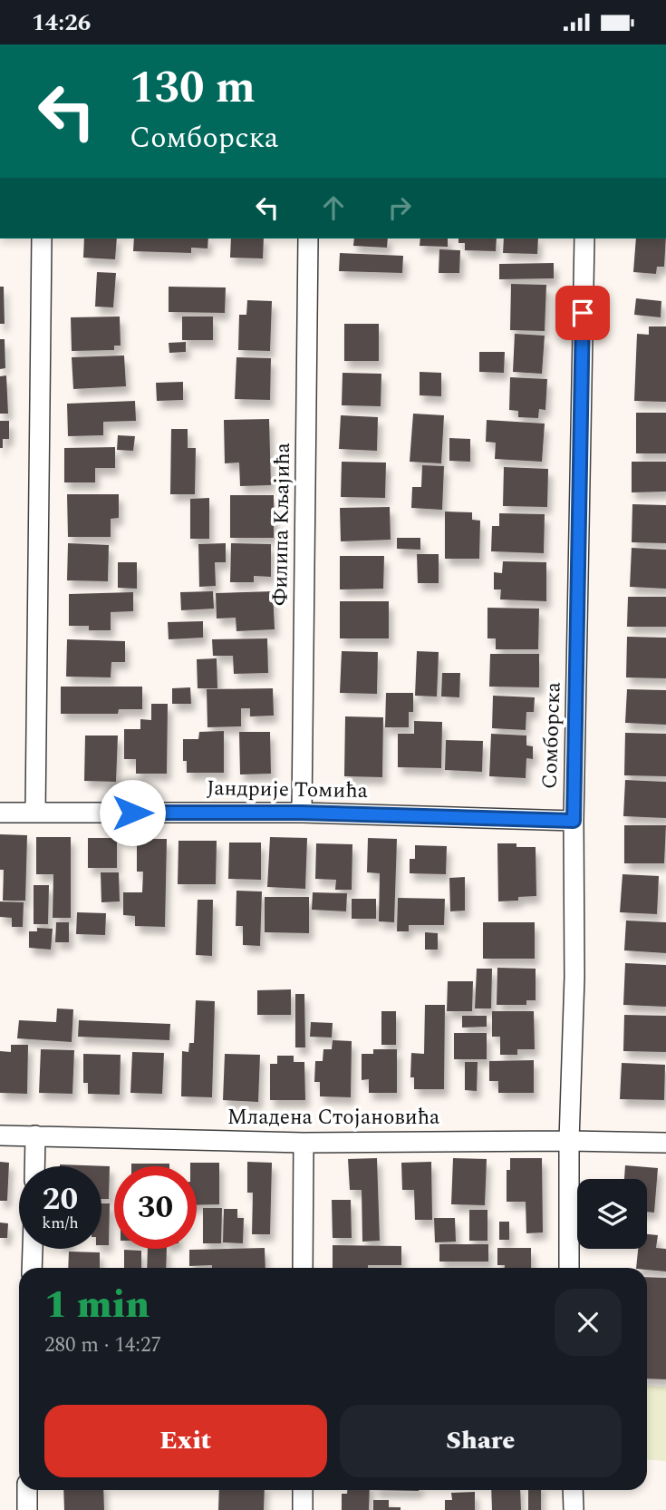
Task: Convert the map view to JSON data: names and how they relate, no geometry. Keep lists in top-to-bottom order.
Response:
{
  "streets": {
    "street": [
      "Филипа Кљајића",
      "Сомборска",
      "Јандрије Томића",
      "Младена Стојановића"
    ]
  },
  "crossings": [
    ["Филипа Кљајића", "Јандрије Томића"],
    ["Сомборска", "Јандрије Томића"],
    ["Сомборска", "Младена Стојановића"]
  ],
  "page": {
    "status": "14:26",
    "turn": ["130 m", "Сомборска"],
    "speed": "20 km/h",
    "limit": "30",
    "heading": ["1 min", "280 m · 14:27"],
    "buttons": ["Exit", "Share"]
  }
}
